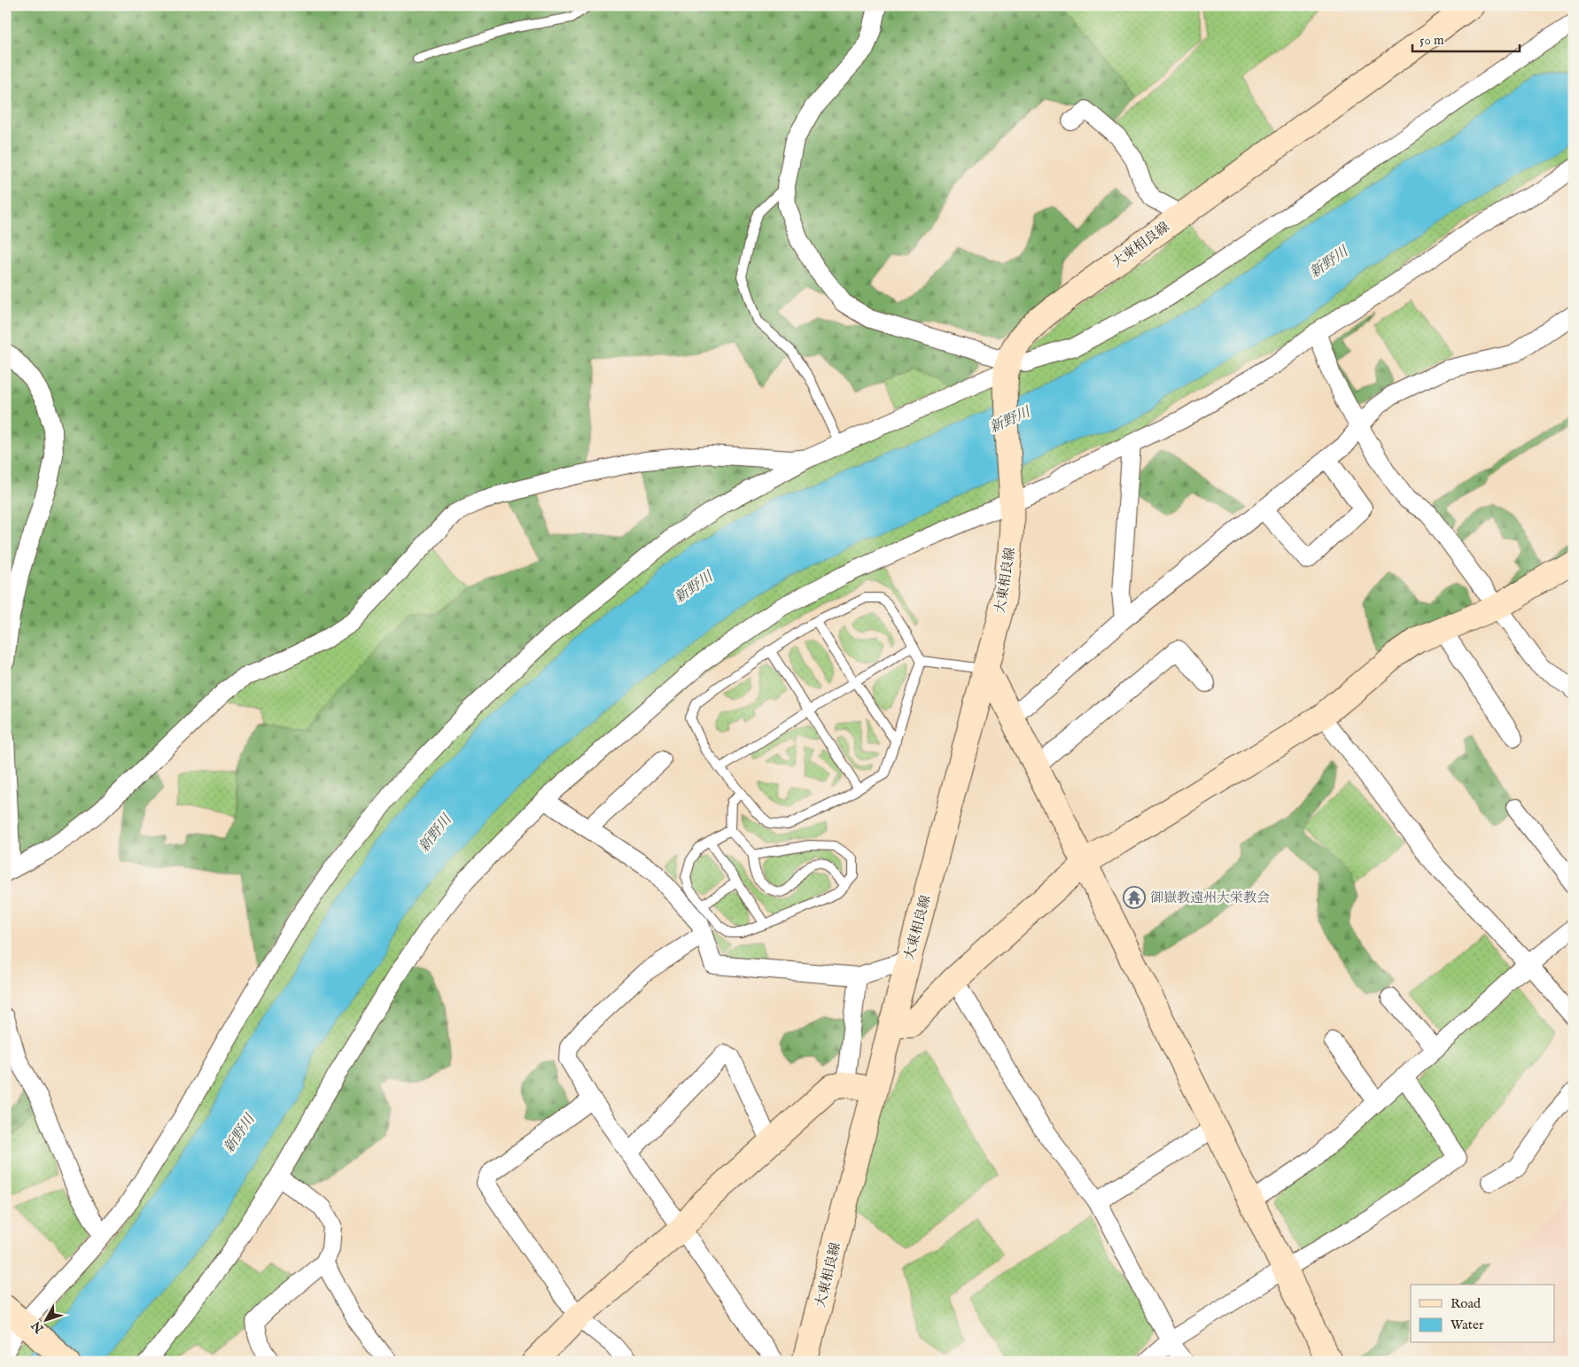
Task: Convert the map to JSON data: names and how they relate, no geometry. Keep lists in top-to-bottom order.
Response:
{
  "streets": {
    "street": ["大東相良線"]
  },
  "water": ["新野川"],
  "places": {
    "temple": ["御嶽教遠州大栄教会"]
  },
  "legend": ["Road", "Water"],
  "scale_bar": "50 m",
  "north": "bottom left"
}
